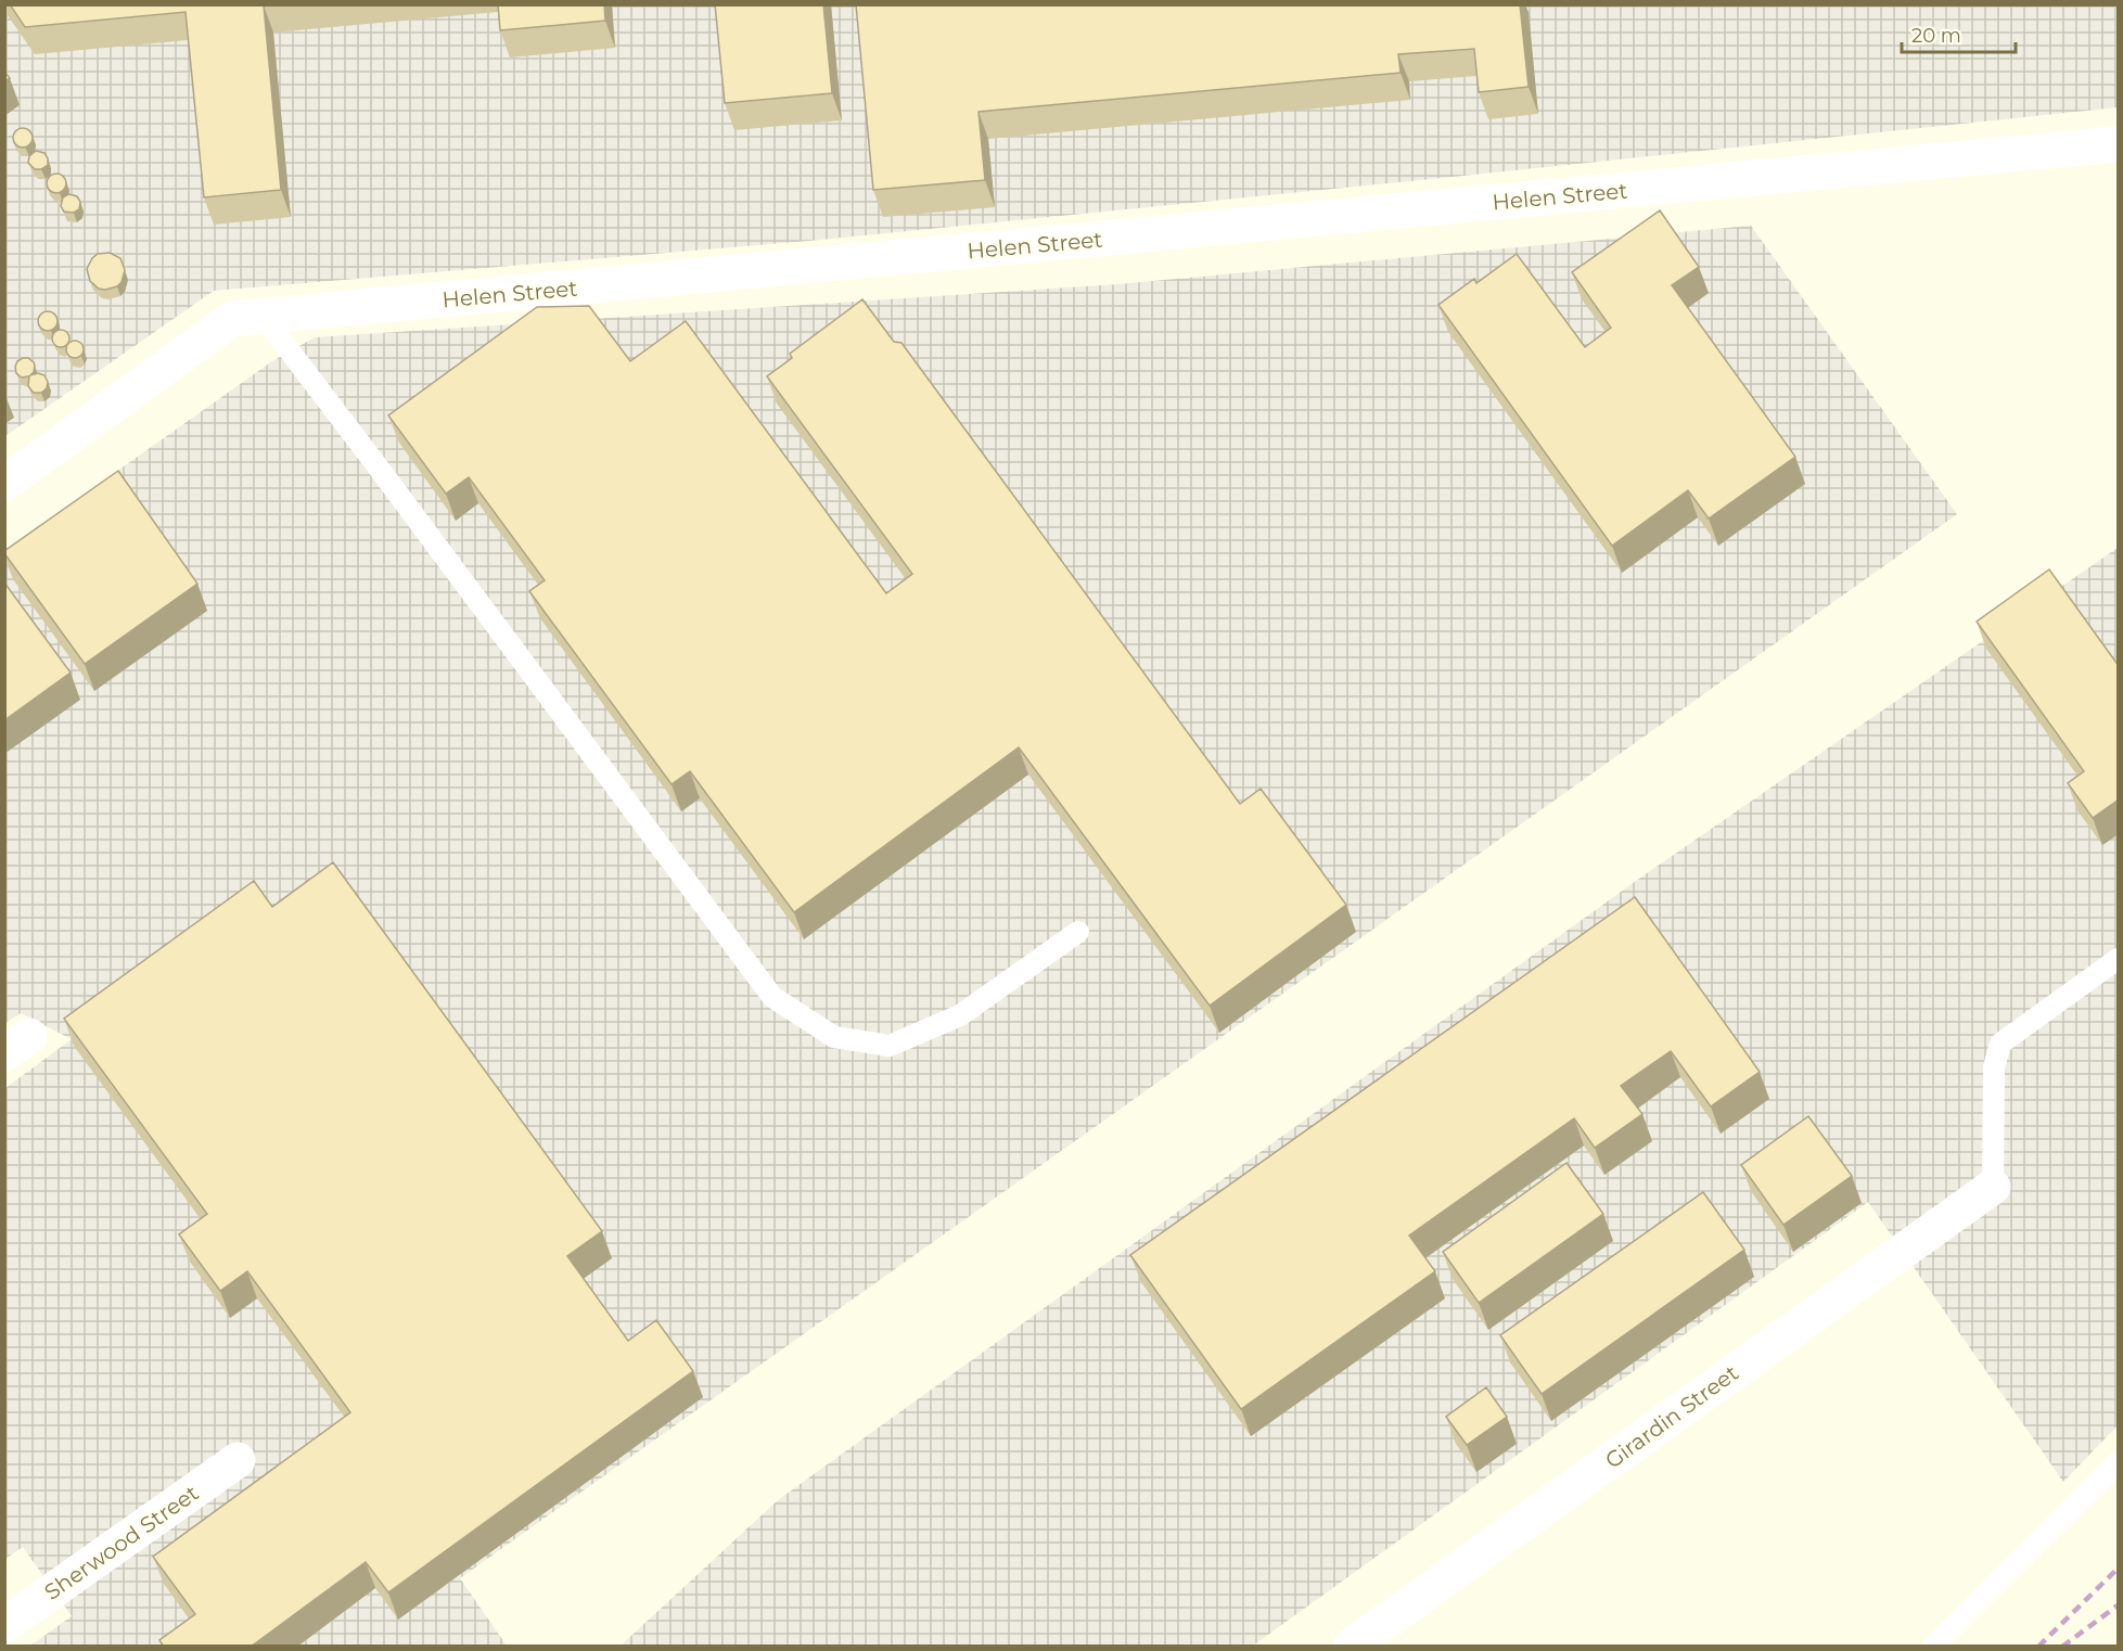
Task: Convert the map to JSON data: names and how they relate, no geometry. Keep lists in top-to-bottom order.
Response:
{
  "streets": {
    "street": ["Helen Street", "Girardin Street", "Sherwood Street"]
  },
  "scale_bar": "20 m"
}
